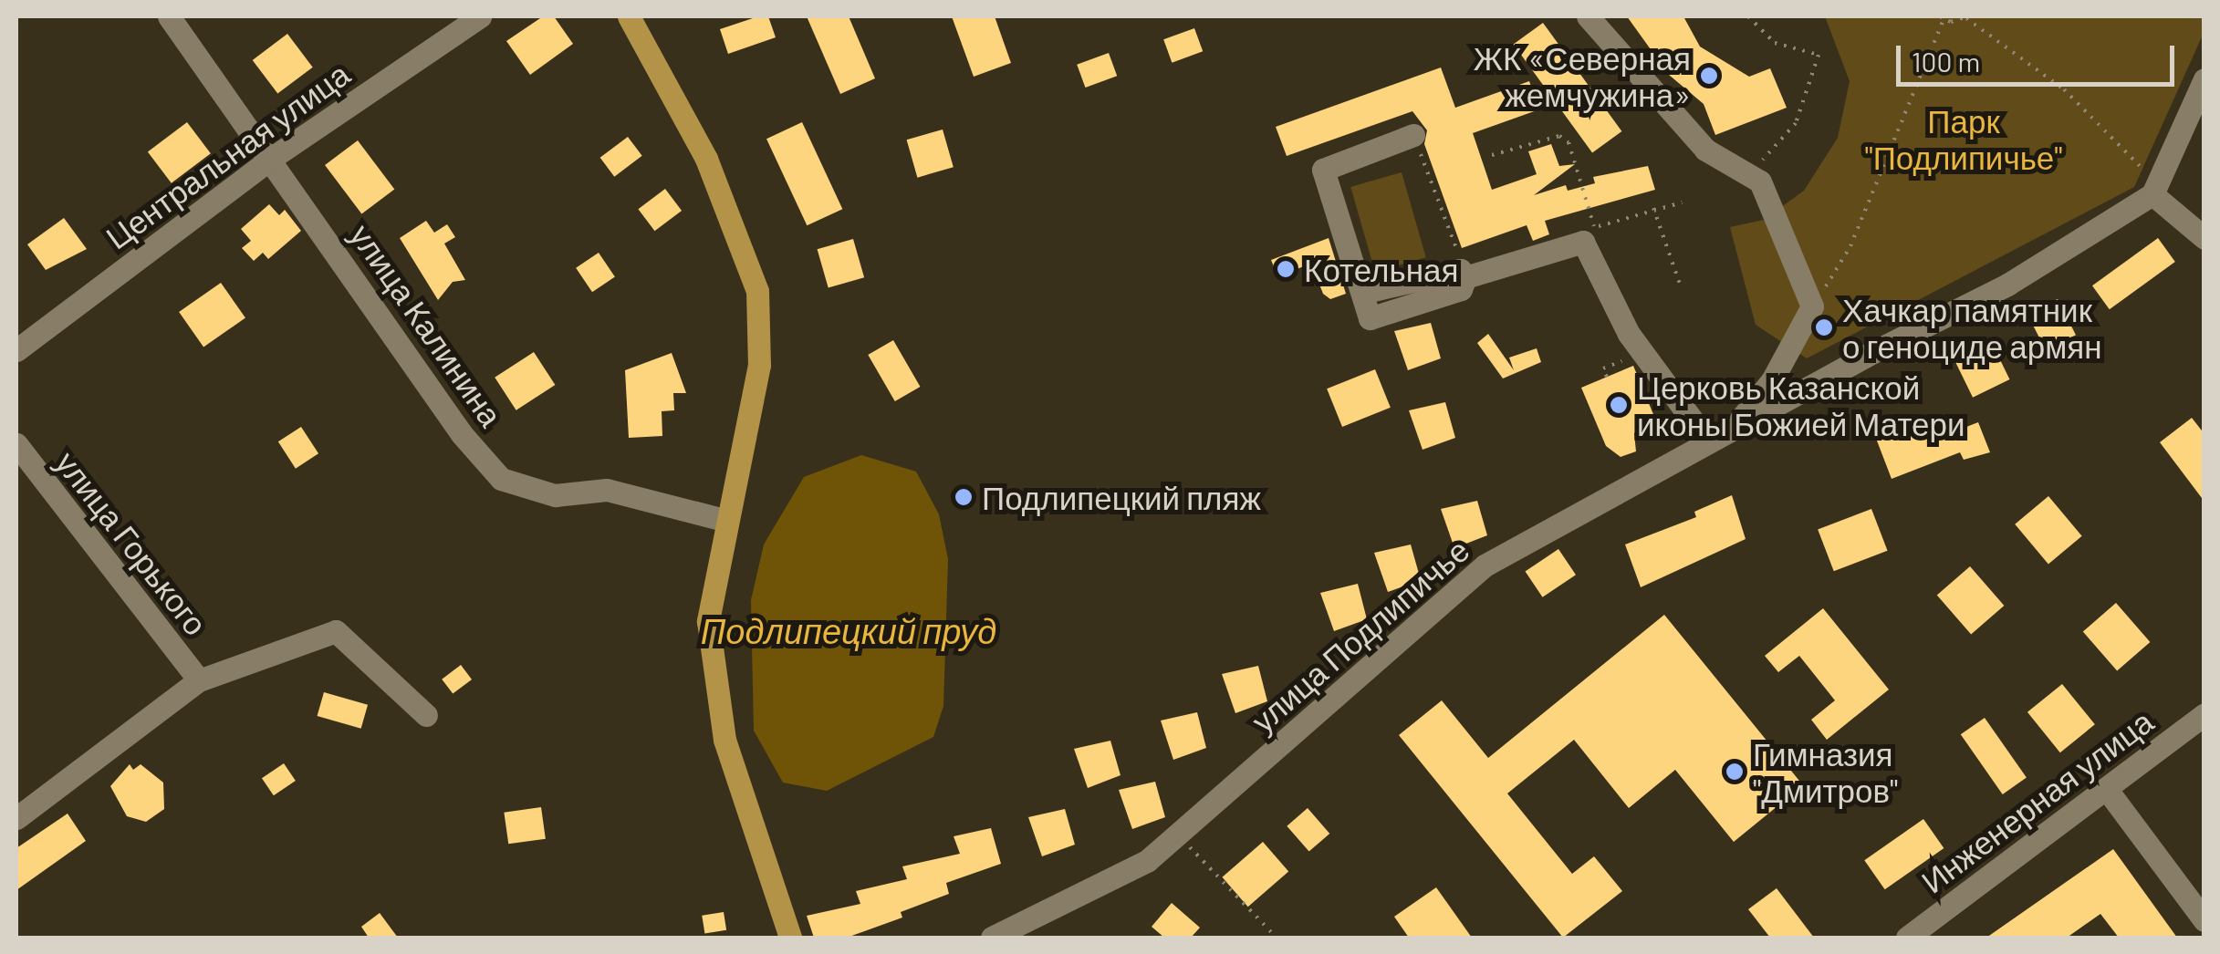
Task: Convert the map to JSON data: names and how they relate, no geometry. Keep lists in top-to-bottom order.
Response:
{
  "streets": {
    "street": [
      "Центральная улица",
      "улица Калинина",
      "улица Горького",
      "улица Подлипичье",
      "Инженерная улица"
    ]
  },
  "crossings": [
    ["Центральная улица", "улица Калинина"]
  ],
  "water": ["Подлипецкий пруд"],
  "parks": ["Парк \"Подлипичье\""],
  "places": [
    "ЖК «Северная жемчужина»",
    "Котельная",
    "Хачкар памятник о геноциде армян",
    "Церковь Казанской иконы Божией Матери",
    "Подлипецкий пляж",
    "Гимназия \"Дмитров\""
  ],
  "scale_bar": "100 m"
}
